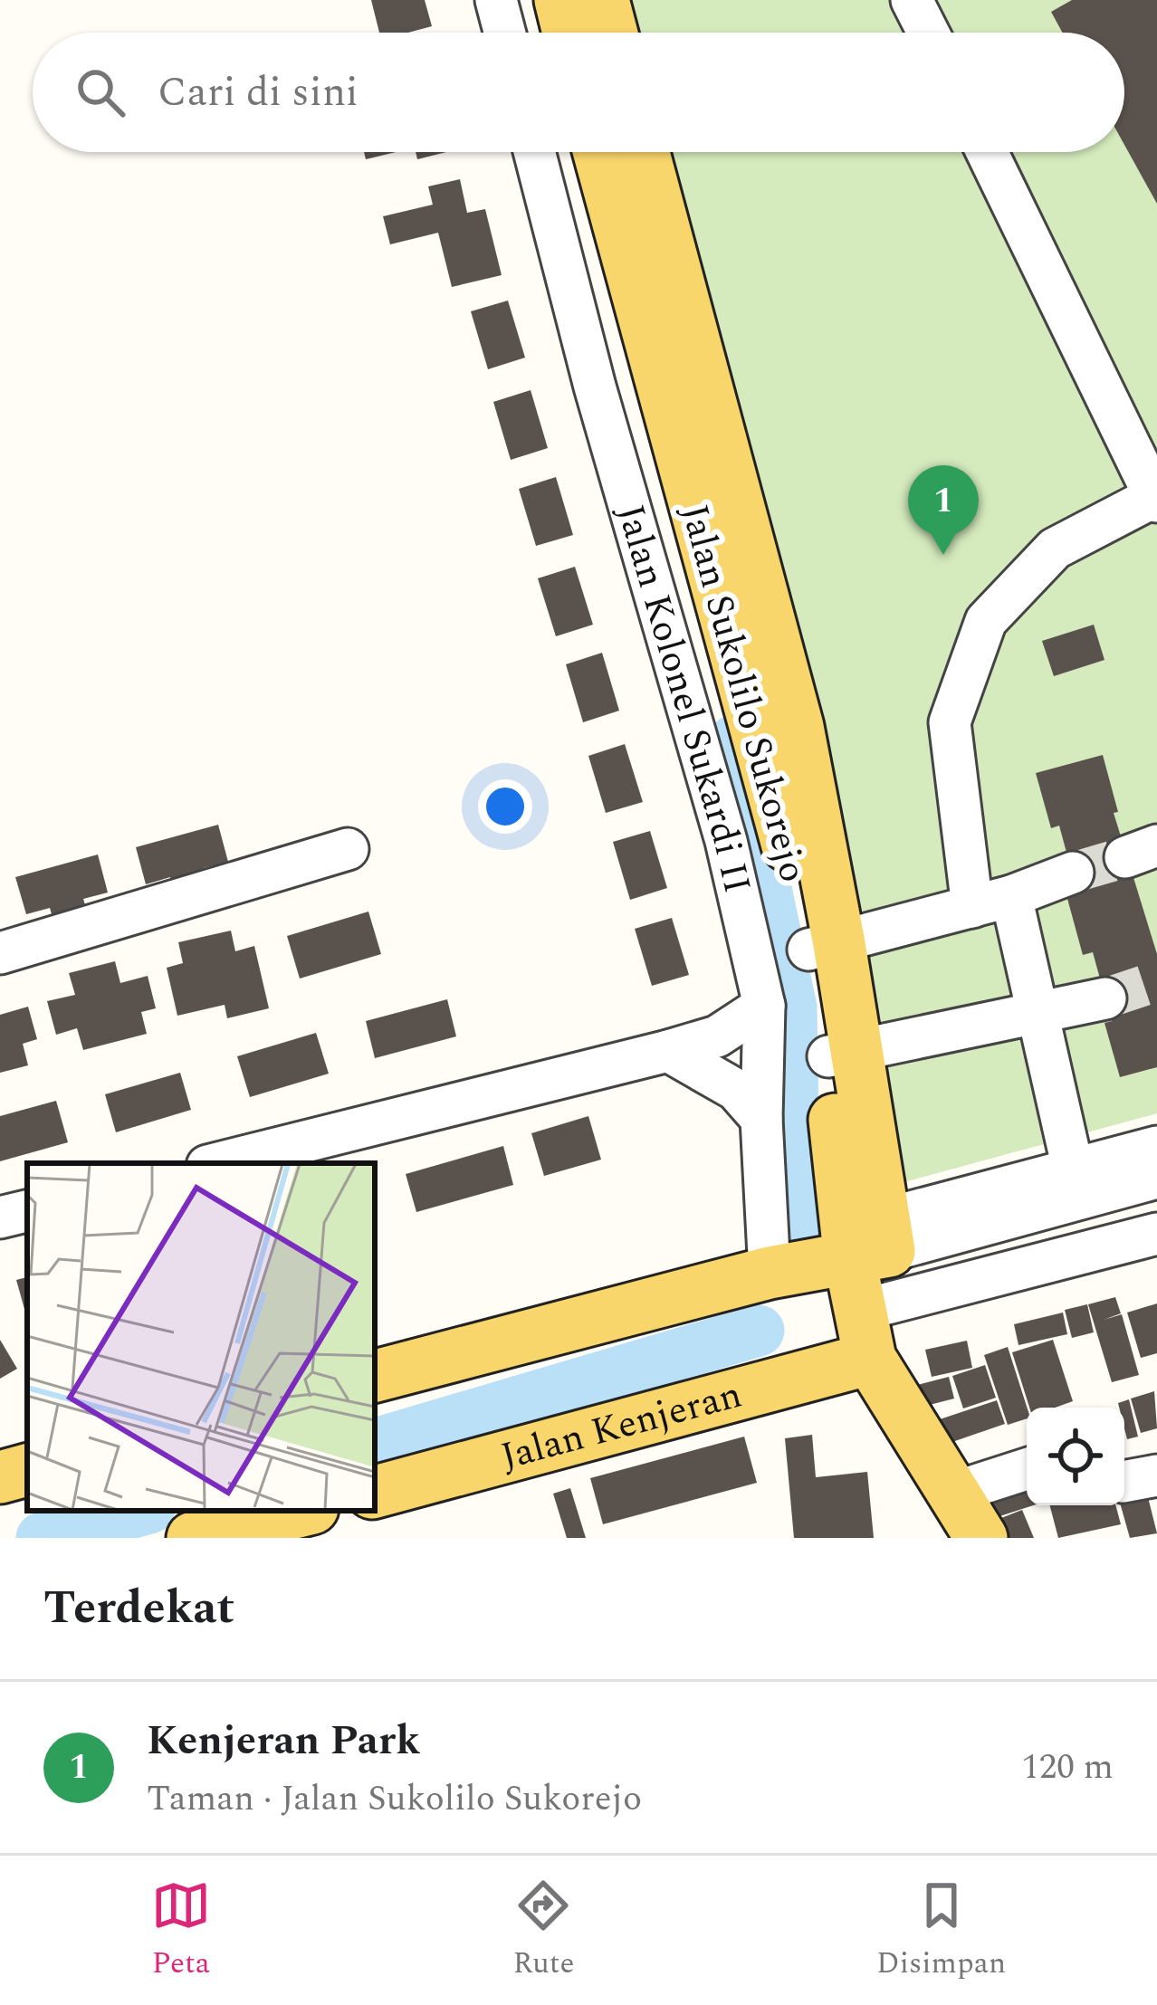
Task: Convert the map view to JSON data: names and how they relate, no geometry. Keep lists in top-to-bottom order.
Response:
{
  "streets": {
    "main road": ["Jalan Sukolilo Sukorejo", "Jalan Kenjeran"],
    "street": ["Jalan Kolonel Sukardi II"]
  },
  "crossings": [
    ["Jalan Sukolilo Sukorejo", "Jalan Kenjeran"]
  ],
  "page": {
    "search": "Cari di sini",
    "pins": "1",
    "heading": "Terdekat",
    "list": [
      {
        "mark": "1",
        "name": "Kenjeran Park",
        "note": "Taman · Jalan Sukolilo Sukorejo",
        "value": "120 m"
      }
    ],
    "nav": ["Peta", "Rute", "Disimpan"]
  }
}
